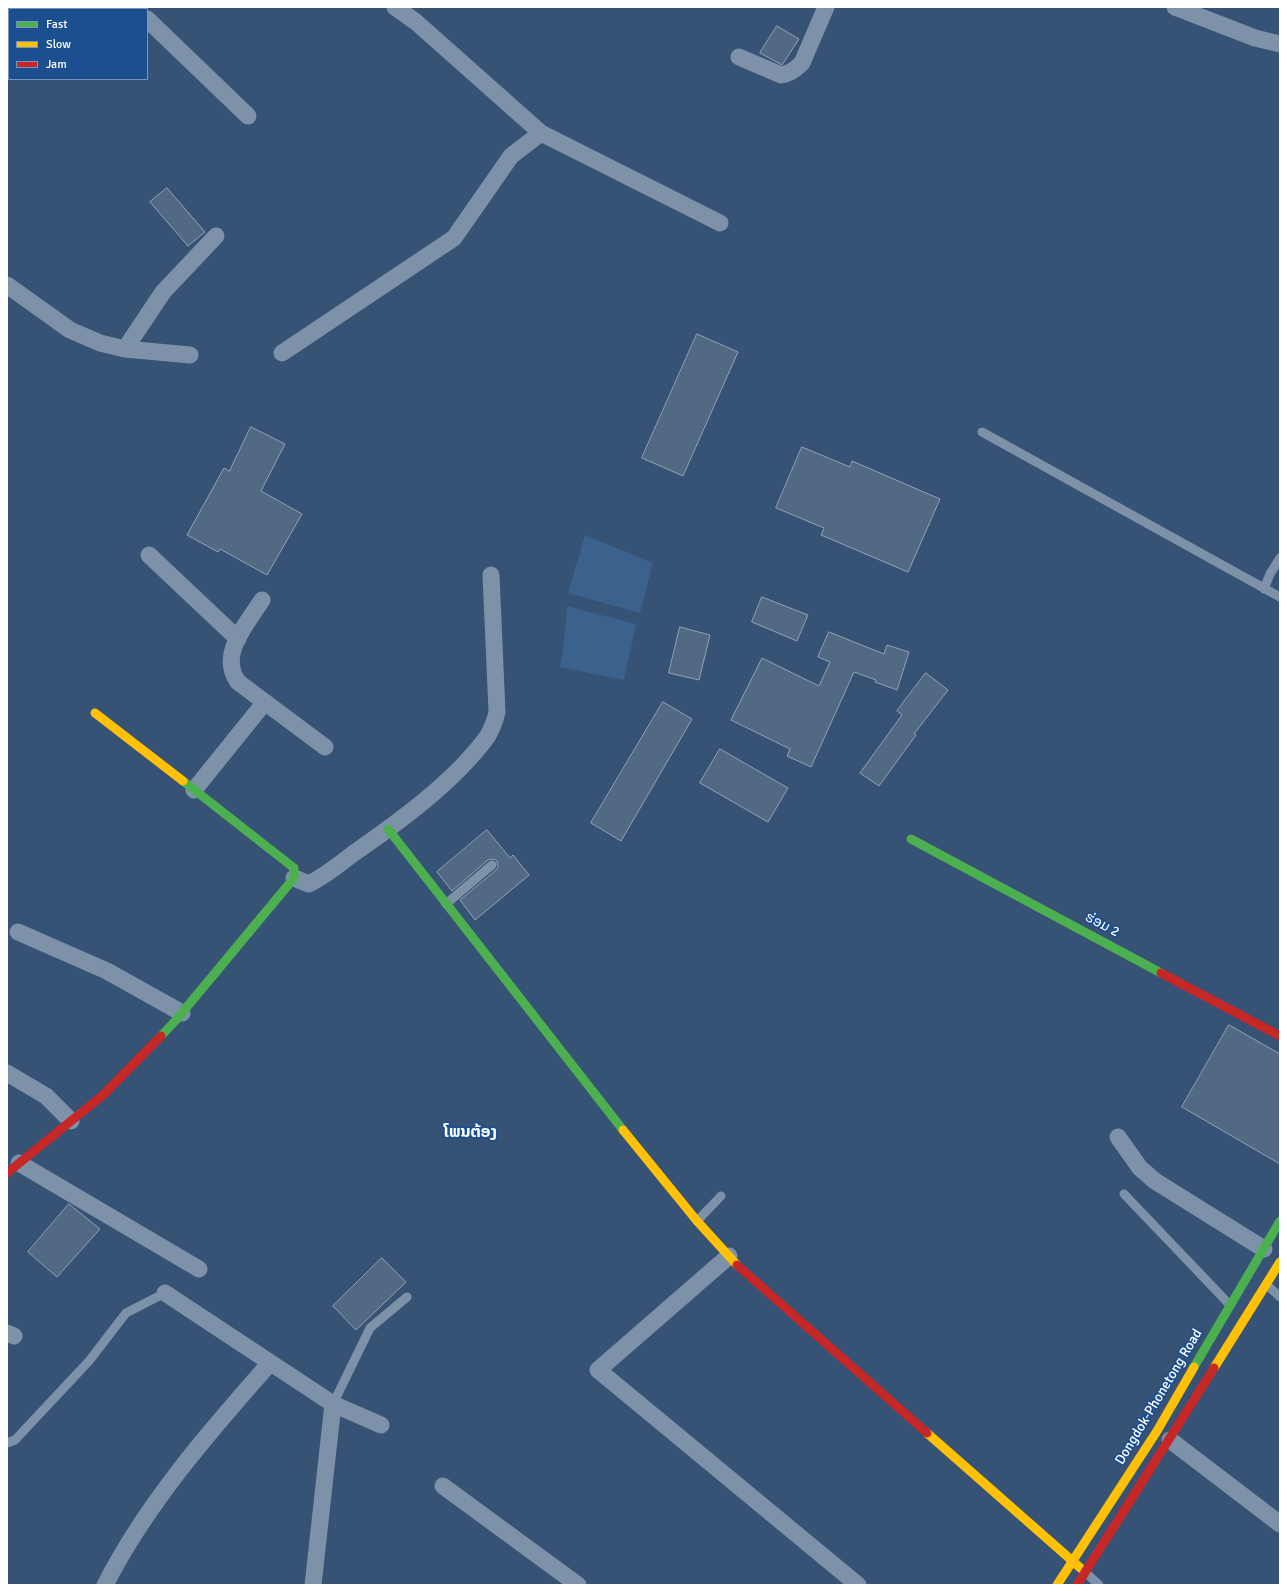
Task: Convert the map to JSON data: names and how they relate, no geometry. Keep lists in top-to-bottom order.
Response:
{
  "streets": {
    "street": ["ຮ່ອມ 2", "Dongdok-Phonetong Road"]
  },
  "districts": ["ໂພນຕ້ອງ"],
  "legend": ["Fast", "Slow", "Jam"]
}
